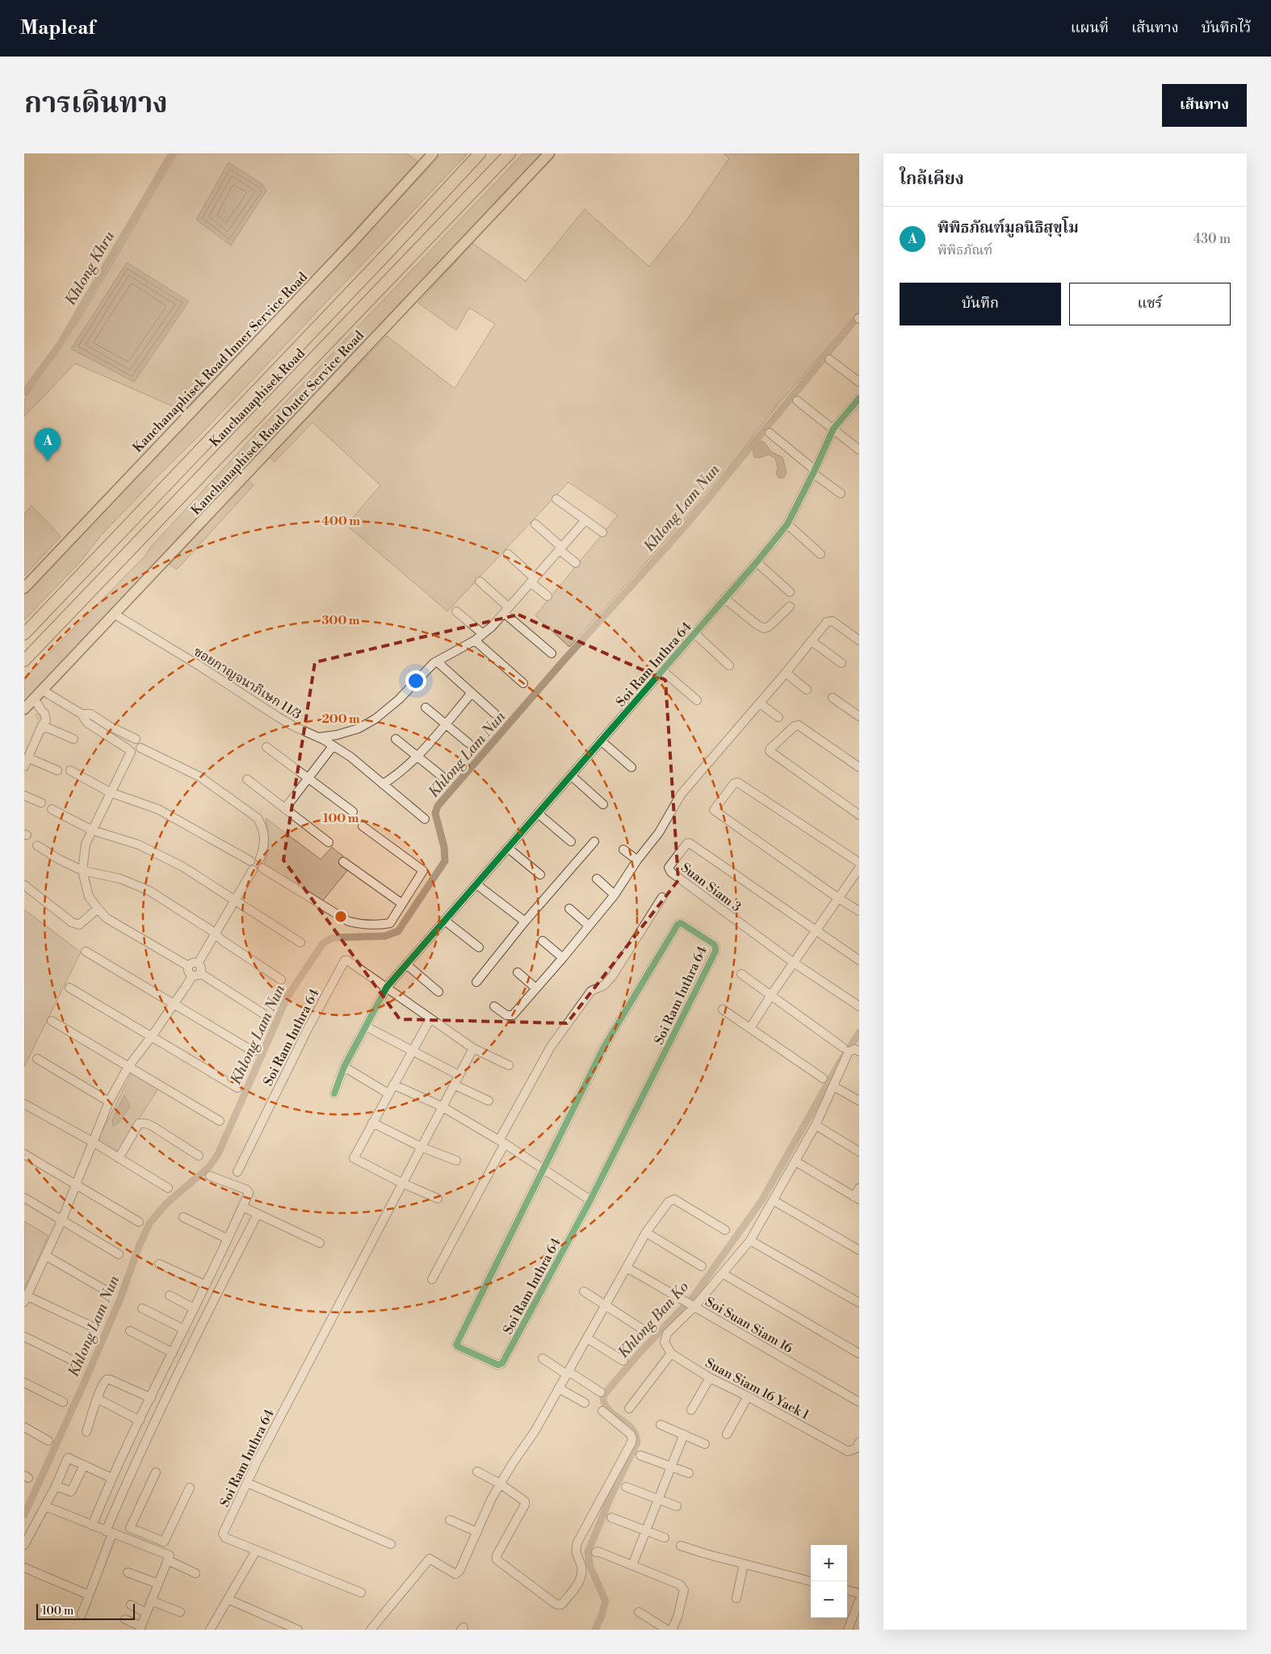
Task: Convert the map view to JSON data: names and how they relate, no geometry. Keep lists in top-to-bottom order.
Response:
{
  "streets": {
    "highway": ["Kanchanaphisek Road"],
    "main road": ["Kanchanaphisek Road Inner Service Road", "Kanchanaphisek Road Outer Service Road"],
    "street": [
      "Soi Ram Inthra 64",
      "ซอยกาญจนาภิเษก 11/3",
      "Suan Siam 3",
      "Soi Suan Siam 16",
      "Suan Siam 16 Yaek 1"
    ]
  },
  "crossings": [
    ["Kanchanaphisek Road Outer Service Road", "ซอยกาญจนาภิเษก 11/3"]
  ],
  "water": ["Khlong Khru", "Khlong Lam Nun", "Khlong Ban Ko"],
  "scale_bar": "100 m",
  "page": {
    "header": "Mapleaf",
    "nav": ["แผนที่", "เส้นทาง", "บันทึกไว้"],
    "title": "การเดินทาง",
    "buttons": [
      "เส้นทาง",
      ["บันทึก", "แชร์"]
    ],
    "heading": "ใกล้เคียง",
    "list": [
      {
        "mark": "A",
        "name": "พิพิธภัณฑ์มูลนิธิสุขุโม",
        "note": "พิพิธภัณฑ์",
        "value": "430 m"
      }
    ],
    "pins": "A",
    "map_buttons": ["+", "−"],
    "scale": "100 m"
  },
  "rings": [
    "400 m",
    "300 m",
    "200 m",
    "100 m"
  ]
}
